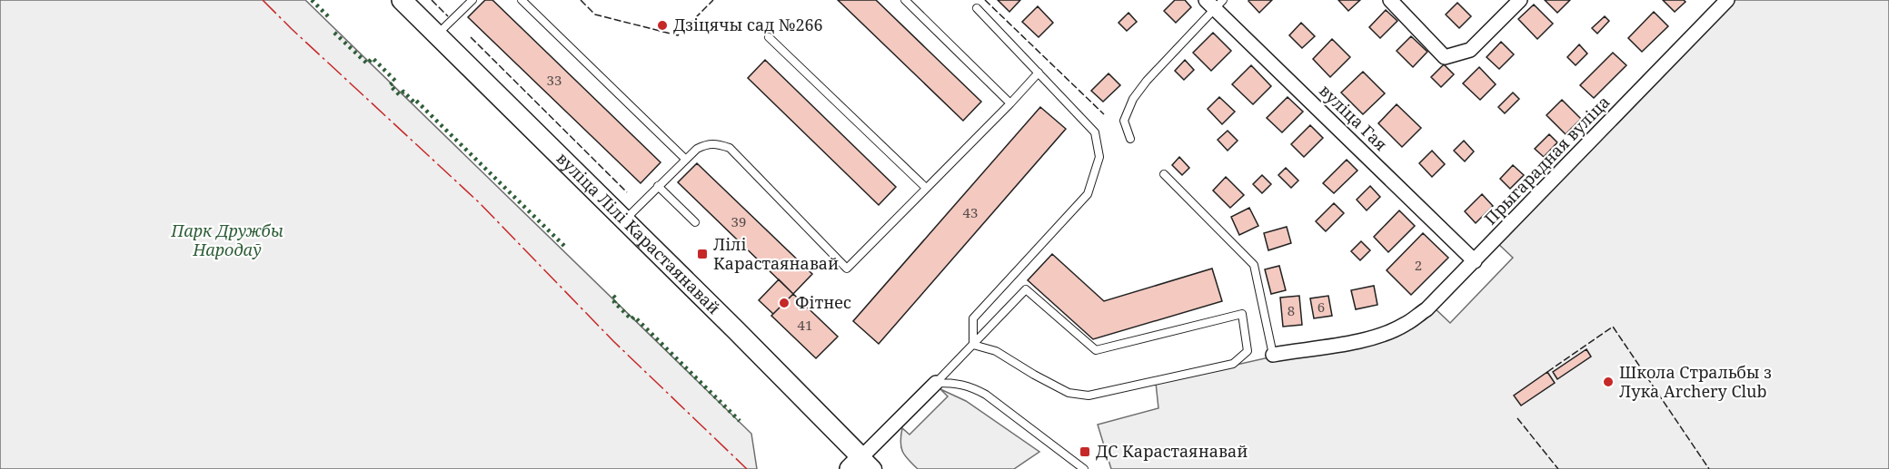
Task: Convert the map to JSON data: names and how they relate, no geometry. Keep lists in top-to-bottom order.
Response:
{
  "streets": {
    "main road": ["вуліца Лілі Карастаянавай"],
    "street": ["вуліца Гая", "Прыгарадная вуліца"]
  },
  "crossings": [
    ["вуліца Гая", "Прыгарадная вуліца"]
  ],
  "parks": ["Парк Дружбы Народаў"],
  "places": {
    "other": ["Дзіцячы сад №266", "Фітнес", "Школа Стральбы з Лука Archery Club"],
    "transit": ["Лілі Карастаянавай", "ДС Карастаянавай"]
  },
  "house_numbers": [
    "33",
    "43",
    "39",
    "2",
    "6",
    "8",
    "41"
  ]
}
